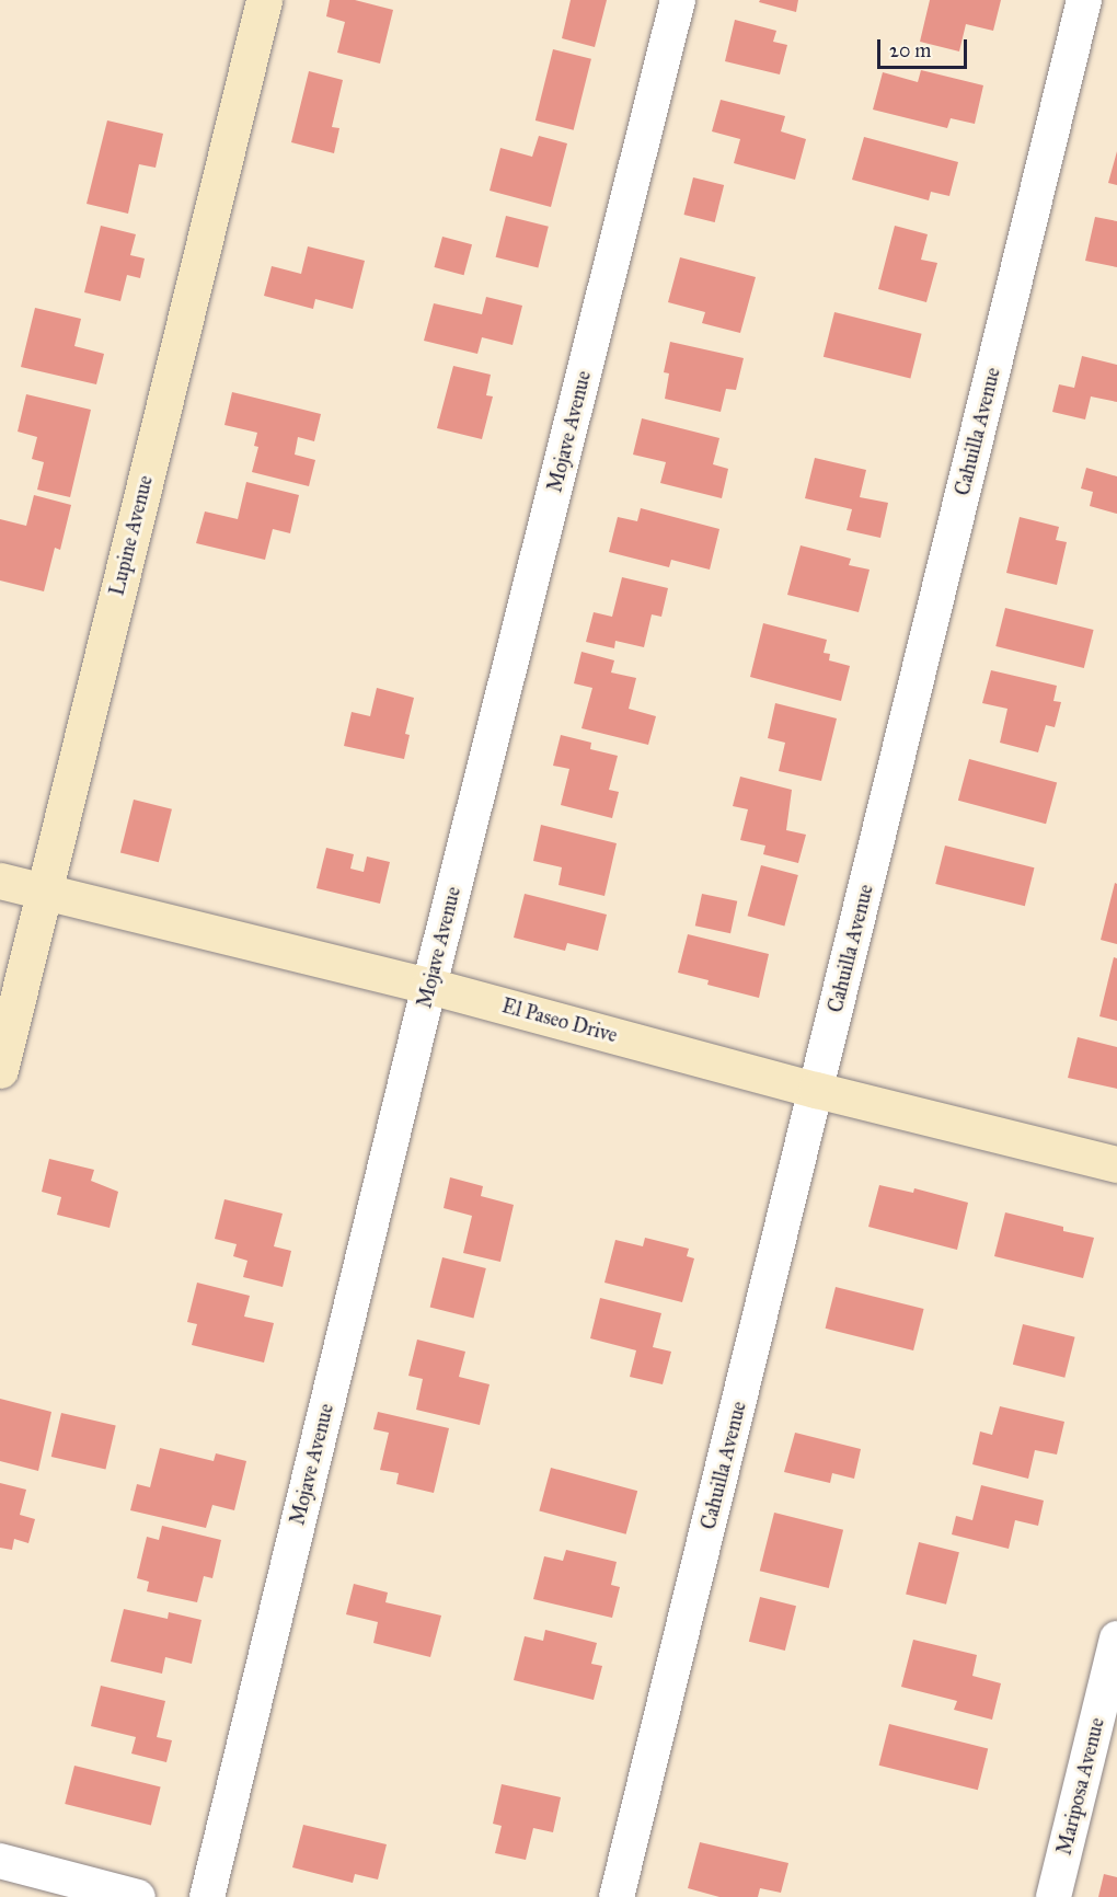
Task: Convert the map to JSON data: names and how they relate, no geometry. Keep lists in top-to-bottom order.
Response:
{
  "streets": {
    "street": [
      "Mojave Avenue",
      "Cahuilla Avenue",
      "Lupine Avenue",
      "El Paseo Drive",
      "Mariposa Avenue"
    ]
  },
  "crossings": [
    ["Mojave Avenue", "El Paseo Drive"],
    ["Cahuilla Avenue", "El Paseo Drive"],
    ["Lupine Avenue", "El Paseo Drive"]
  ],
  "scale_bar": "20 m"
}
